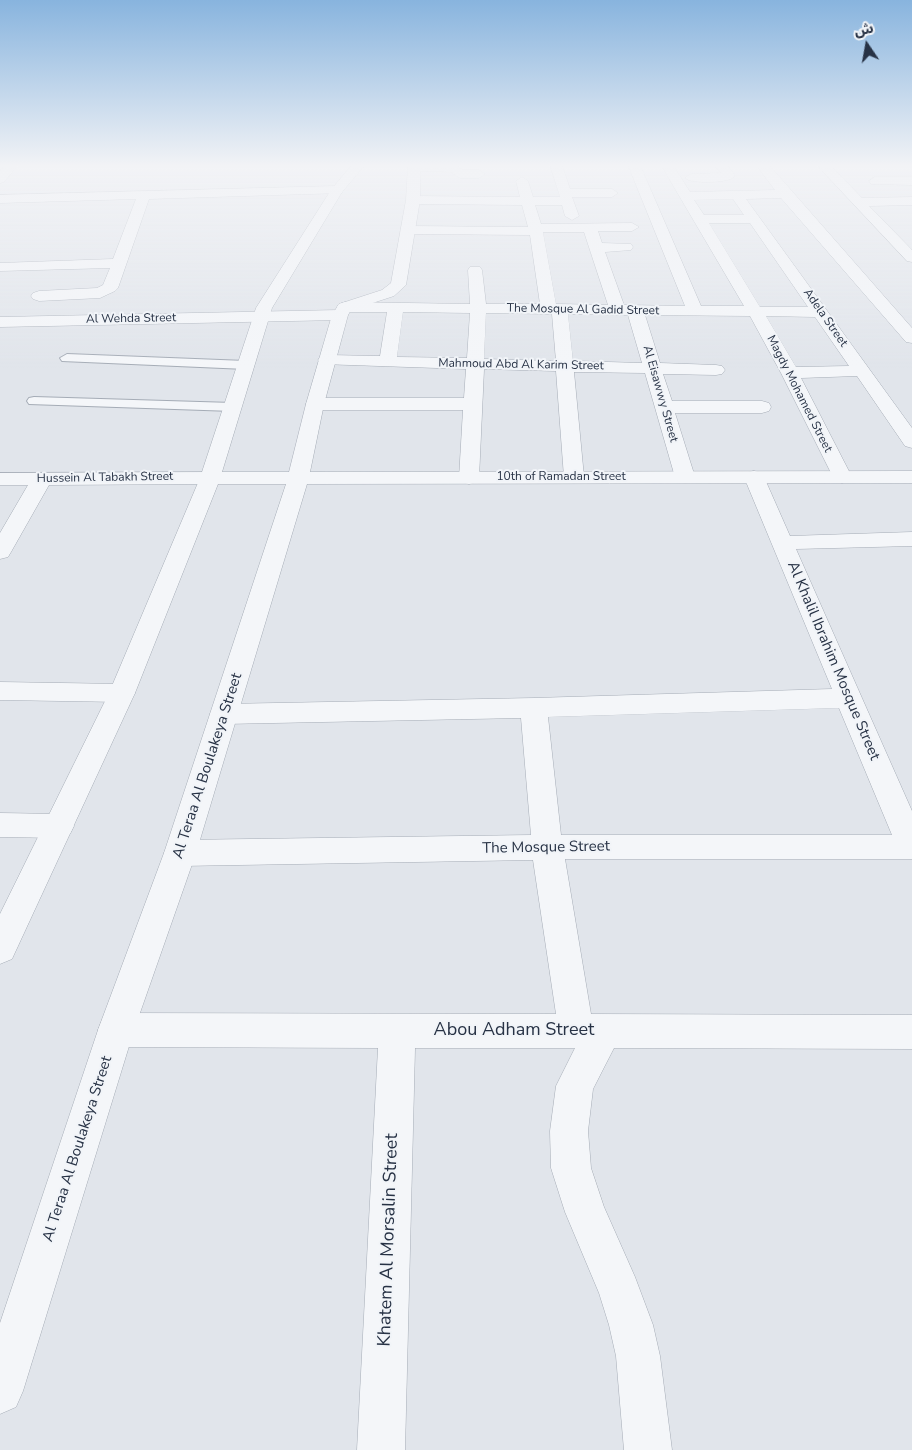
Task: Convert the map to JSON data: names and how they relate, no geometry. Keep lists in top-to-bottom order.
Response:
{
  "streets": {
    "street": [
      "The Mosque Al Gadid Street",
      "Adela Street",
      "Al Wehda Street",
      "Mahmoud Abd Al Karim Street",
      "Al Eisawwy Street",
      "Magdy Mohamed Street",
      "10th of Ramadan Street",
      "Hussein Al Tabakh Street",
      "Al Khalil Ibrahim Mosque Street",
      "Al Teraa Al Boulakeya Street",
      "The Mosque Street",
      "Abou Adham Street",
      "Khatem Al Morsalin Street"
    ]
  },
  "crossings": [
    ["The Mosque Al Gadid Street", "Adela Street"],
    ["The Mosque Al Gadid Street", "Al Wehda Street"],
    ["The Mosque Al Gadid Street", "Al Eisawwy Street"],
    ["The Mosque Al Gadid Street", "Magdy Mohamed Street"],
    ["The Mosque Al Gadid Street", "Al Teraa Al Boulakeya Street"],
    ["Al Wehda Street", "Al Teraa Al Boulakeya Street"],
    ["Mahmoud Abd Al Karim Street", "Al Eisawwy Street"],
    ["Mahmoud Abd Al Karim Street", "Al Teraa Al Boulakeya Street"],
    ["Al Eisawwy Street", "10th of Ramadan Street"],
    ["Magdy Mohamed Street", "10th of Ramadan Street"],
    ["10th of Ramadan Street", "Hussein Al Tabakh Street"],
    ["10th of Ramadan Street", "Al Khalil Ibrahim Mosque Street"],
    ["10th of Ramadan Street", "Al Teraa Al Boulakeya Street"],
    ["Al Khalil Ibrahim Mosque Street", "The Mosque Street"],
    ["Al Teraa Al Boulakeya Street", "The Mosque Street"],
    ["Al Teraa Al Boulakeya Street", "Abou Adham Street"],
    ["Abou Adham Street", "Khatem Al Morsalin Street"]
  ],
  "north": "top"
}
